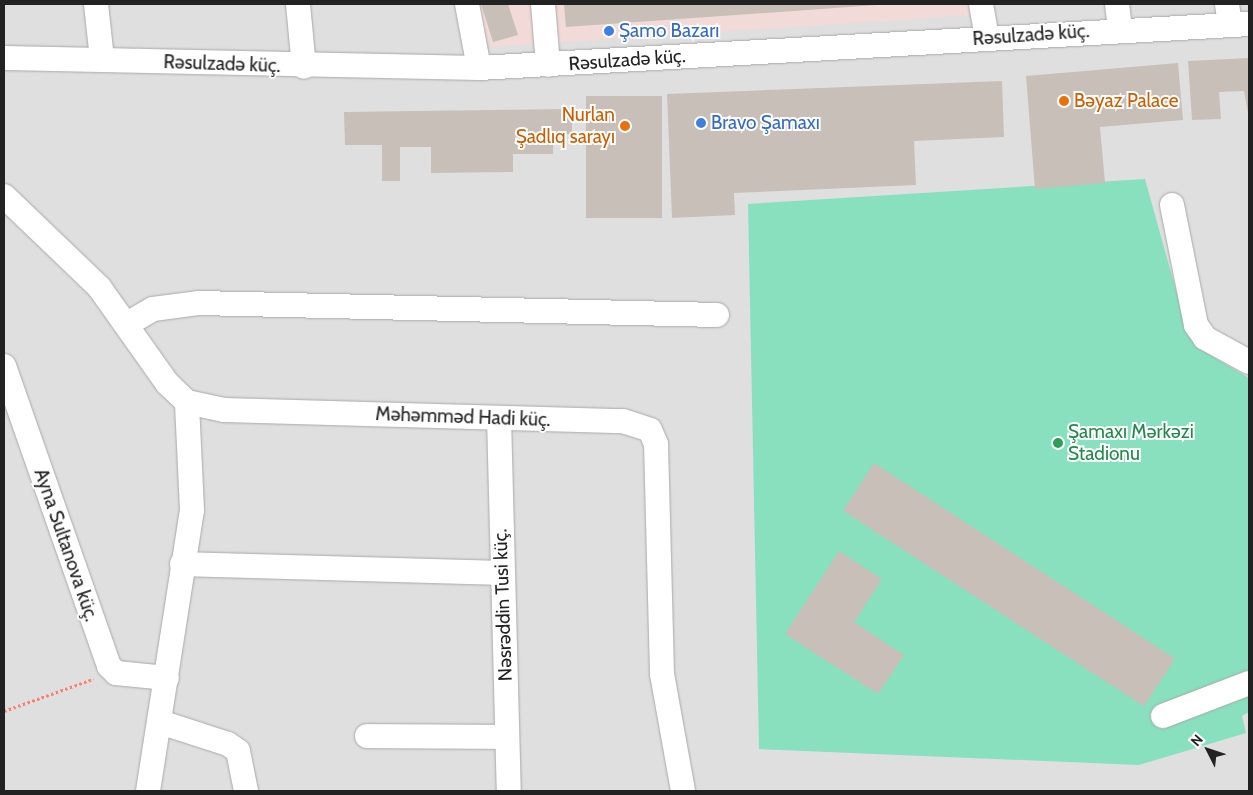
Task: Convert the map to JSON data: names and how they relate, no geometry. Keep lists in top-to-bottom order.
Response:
{
  "streets": {
    "street": [
      "Rəsulzadə küç.",
      "Məhəmməd Hadi küç.",
      "Ayna Sultanova küç.",
      "Nəsrəddin Tusi küç."
    ]
  },
  "crossings": [
    ["Məhəmməd Hadi küç.", "Nəsrəddin Tusi küç."]
  ],
  "places": [
    "Şamo Bazarı",
    "Bəyaz Palace",
    "Bravo Şamaxı",
    "Nurlan Şadlıq sarayı",
    "Şamaxı Mərkəzi Stadionu"
  ],
  "north": "top left"
}
